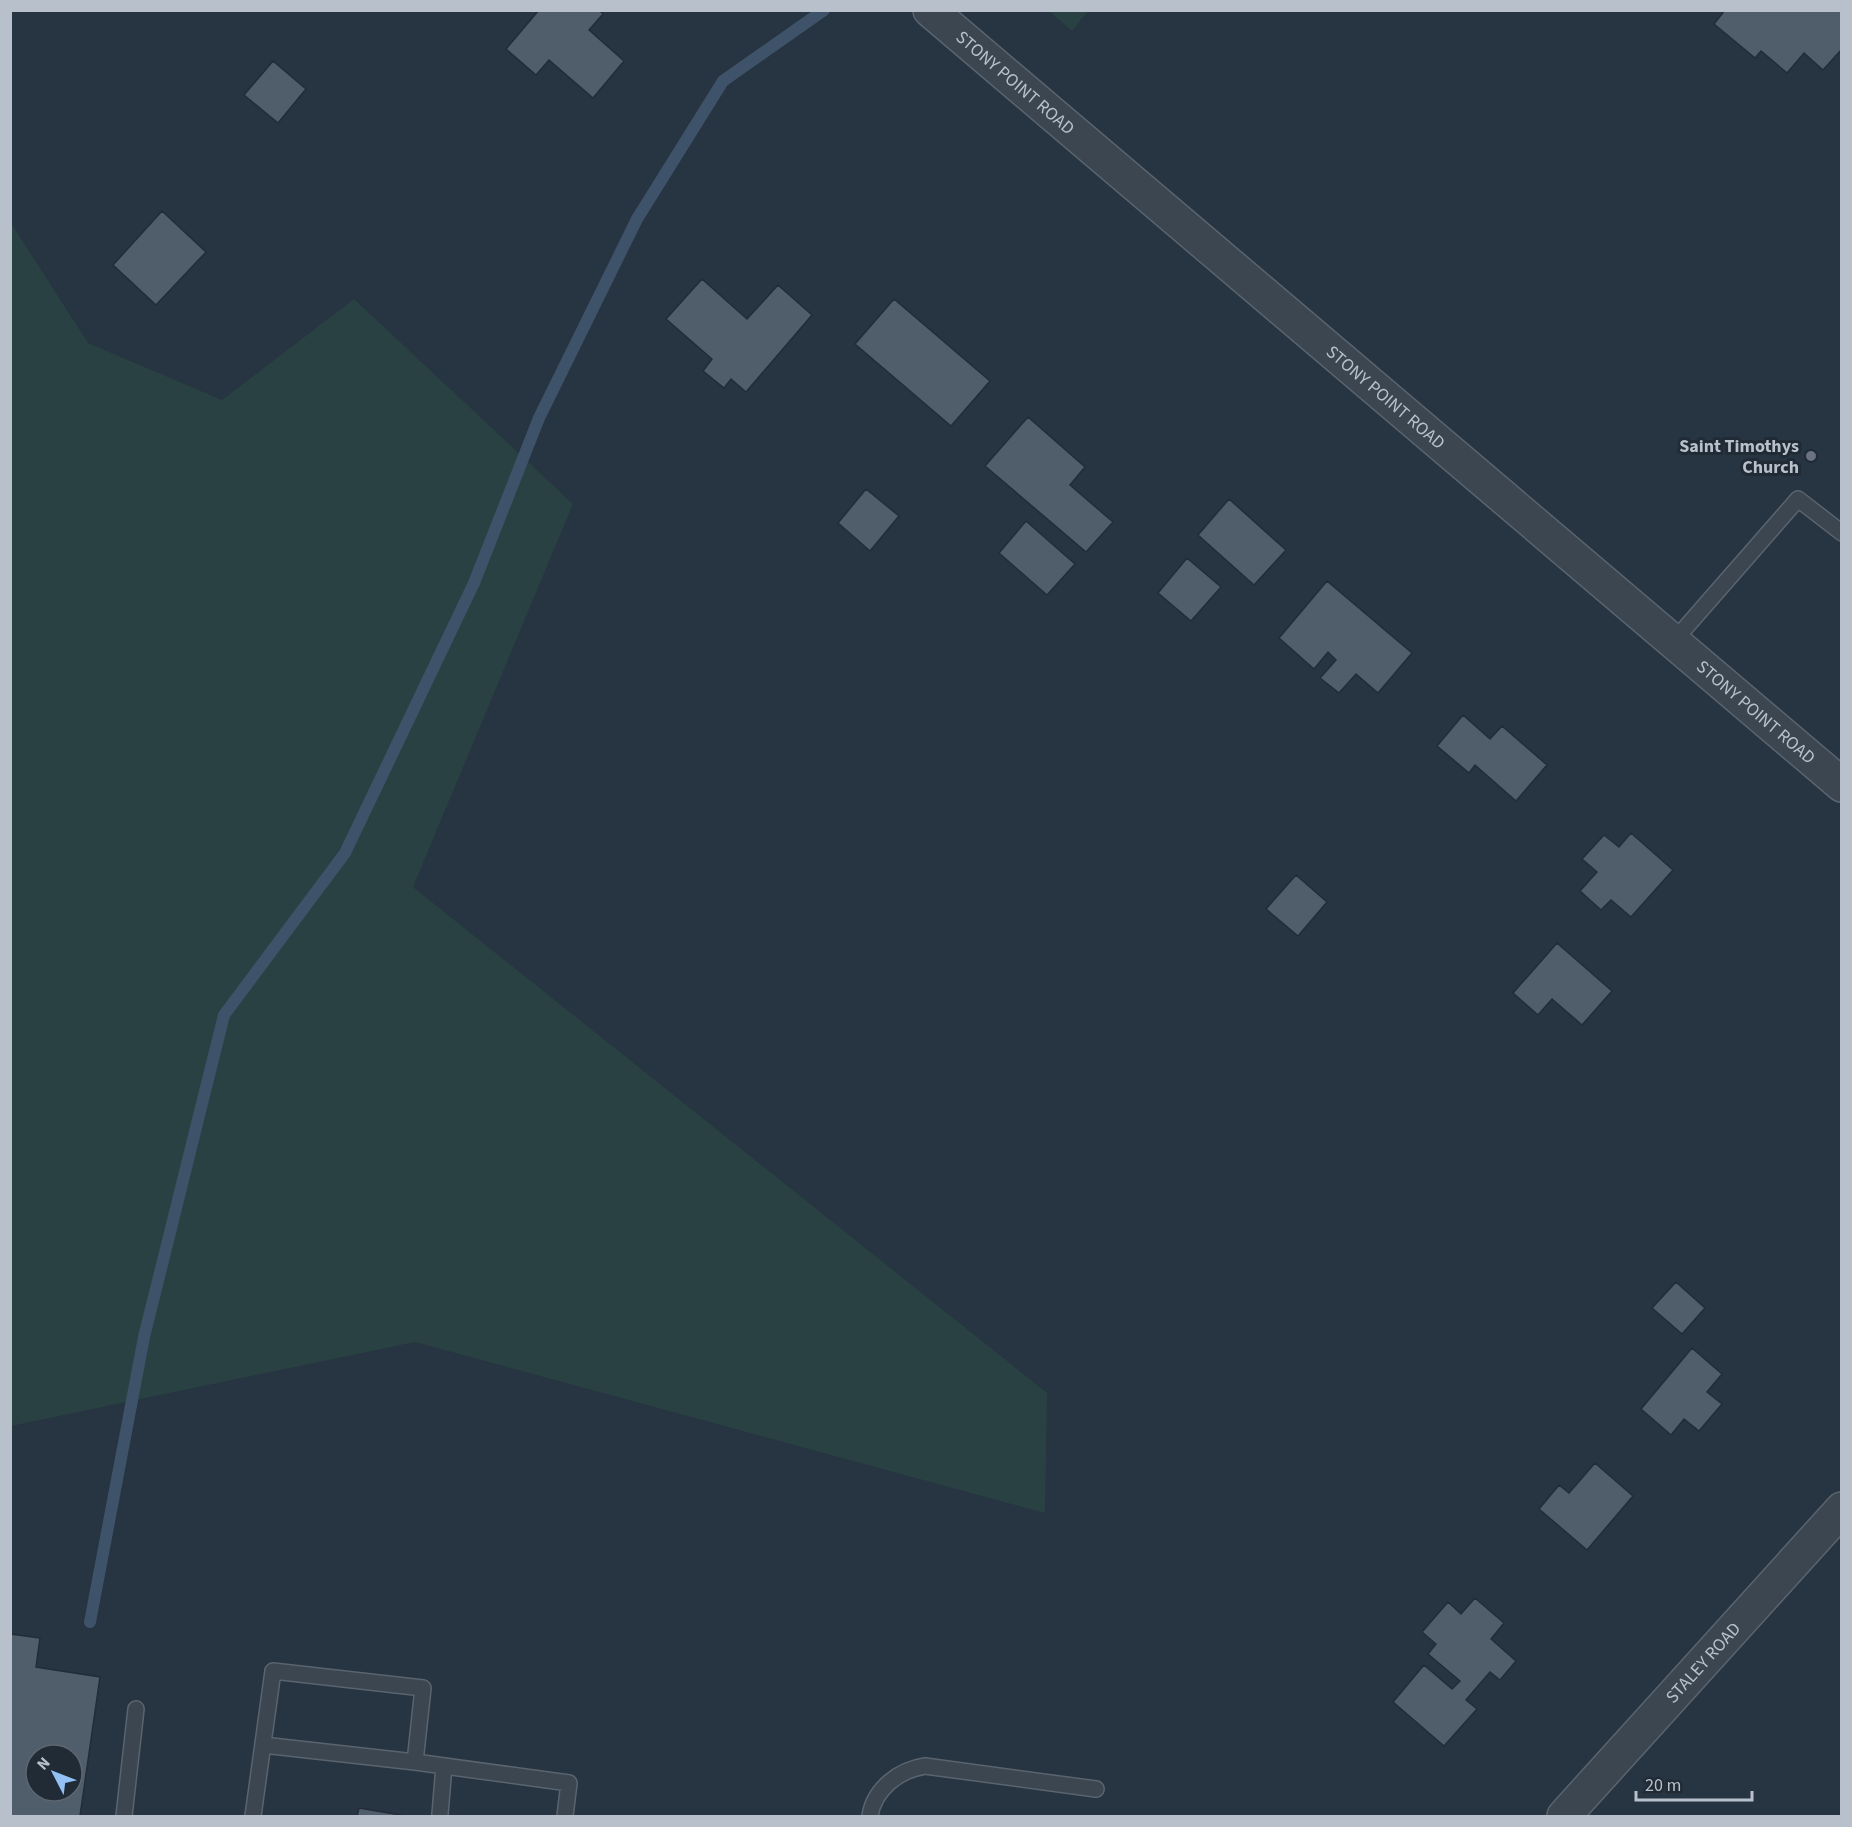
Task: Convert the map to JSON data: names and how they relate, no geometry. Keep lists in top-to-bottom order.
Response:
{
  "streets": {
    "street": ["STONY POINT ROAD", "STALEY ROAD"]
  },
  "places": ["Saint Timothys Church"],
  "scale_bar": "20 m",
  "north": "top left"
}
